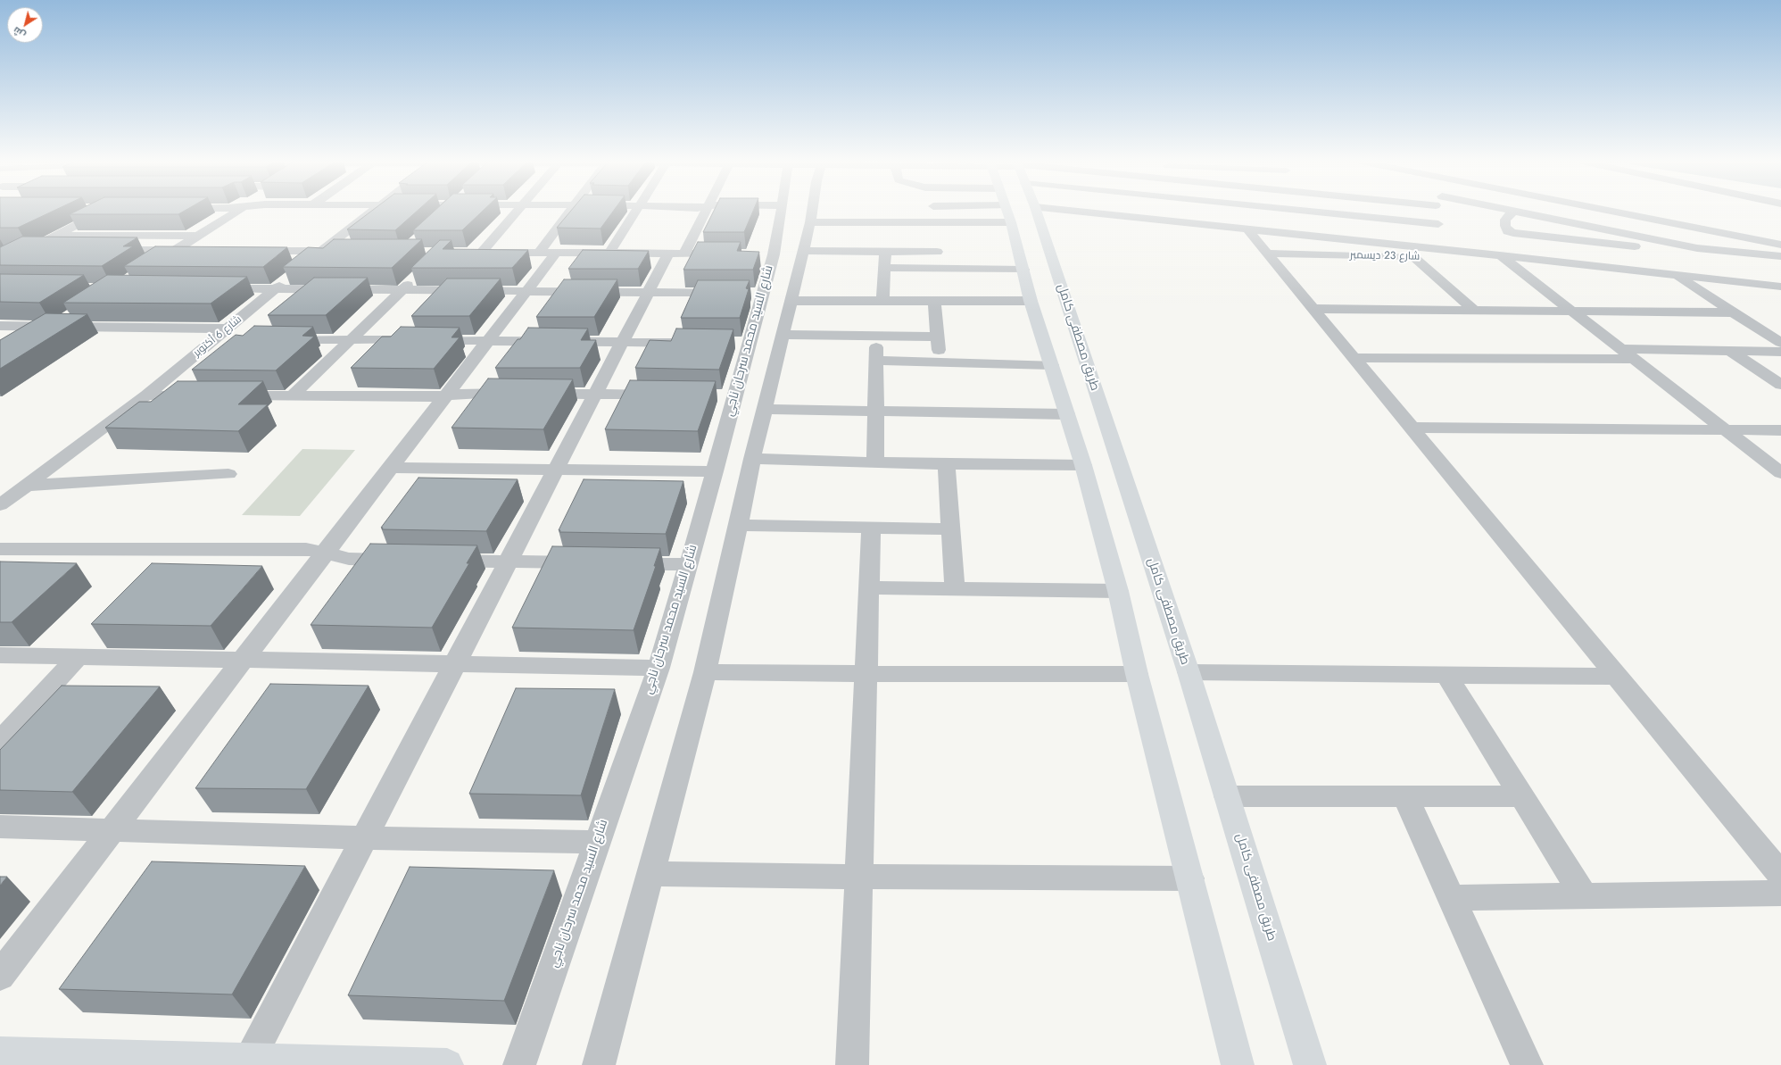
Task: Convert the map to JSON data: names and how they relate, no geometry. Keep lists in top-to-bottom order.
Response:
{
  "streets": {
    "main road": ["طريق مصطفى كامل"],
    "street": ["شارع 23 ديسمبر", "شارع 6 أكتوبر", "شارع السيد محمد سرحان ناجي"]
  },
  "north": "bottom left"
}
